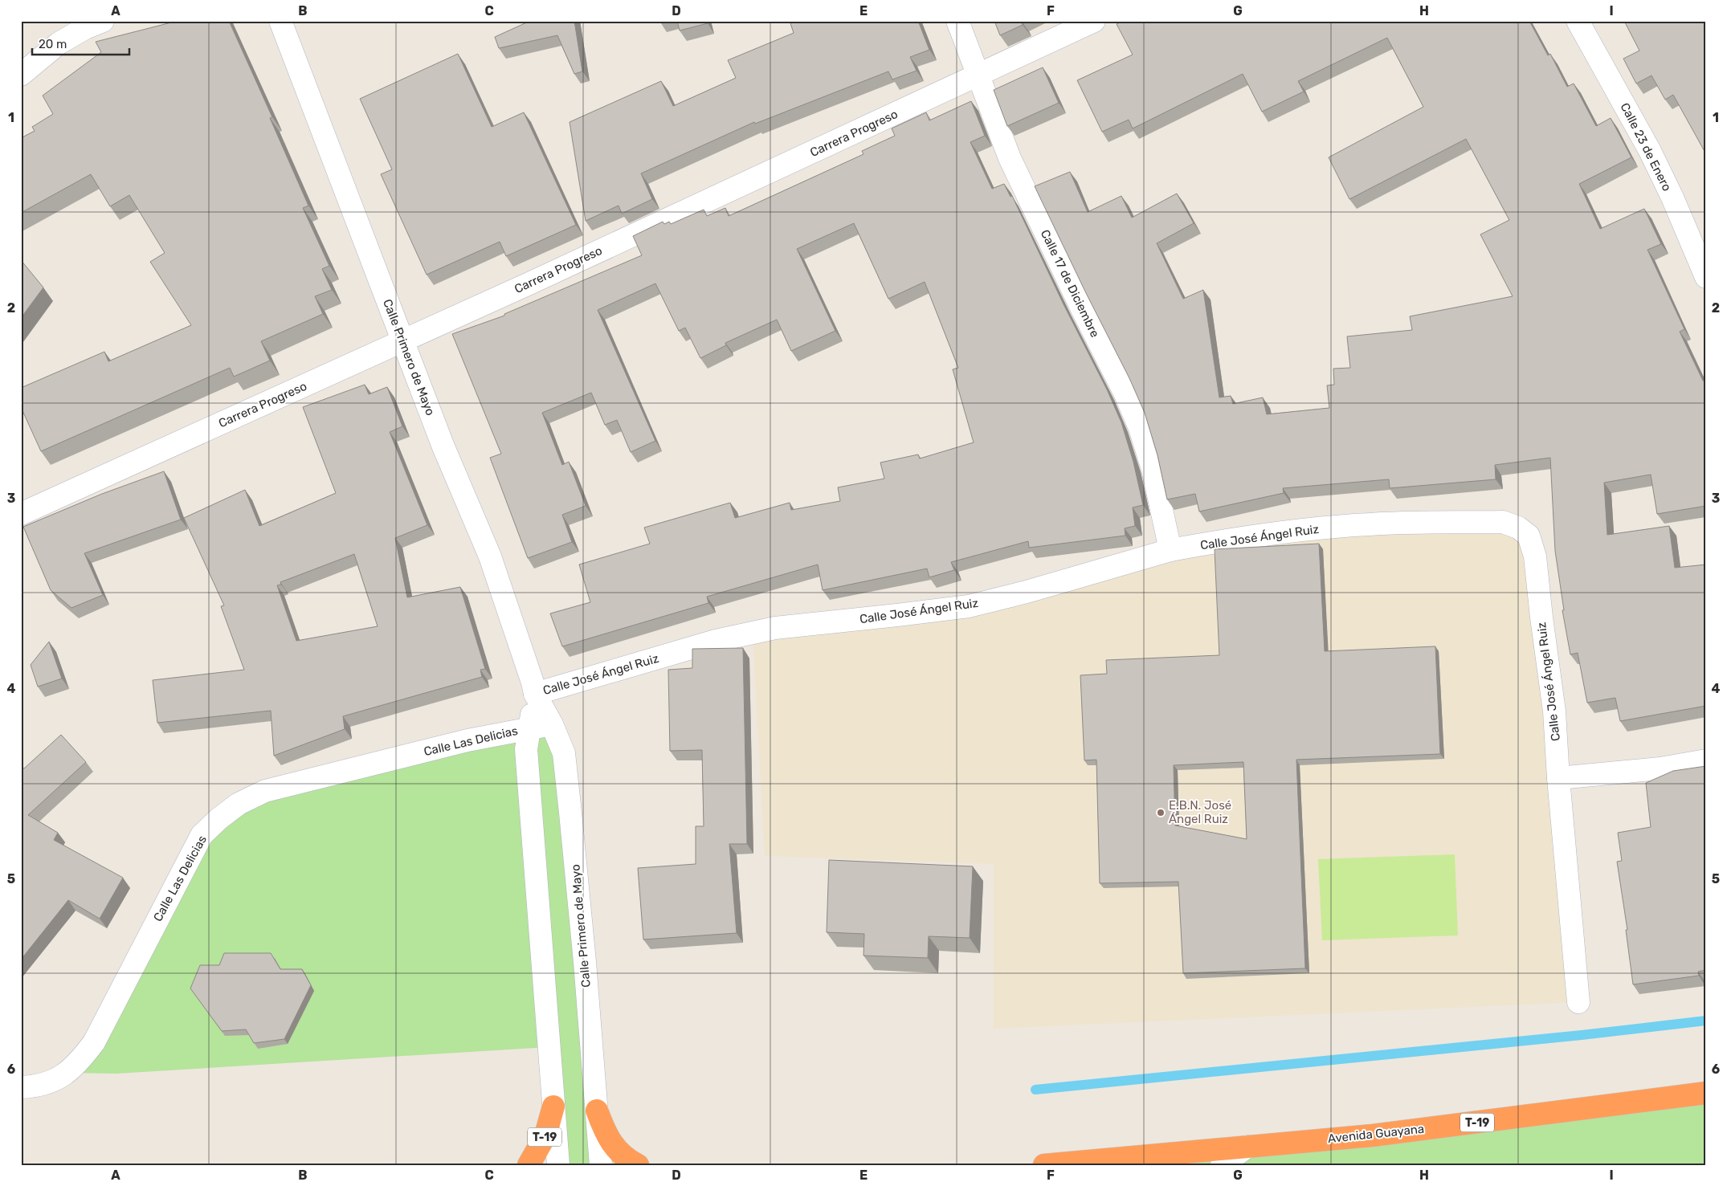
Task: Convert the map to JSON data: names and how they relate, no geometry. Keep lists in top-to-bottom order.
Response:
{
  "streets": {
    "highway": ["T-19", "Avenida Guayana"],
    "street": [
      "Carrera Progreso",
      "Calle 23 de Enero",
      "Calle 17 de Diciembre",
      "Calle Primero de Mayo",
      "Calle José Ángel Ruiz",
      "Calle Las Delicias"
    ]
  },
  "crossings": [
    ["Carrera Progreso", "Calle 17 de Diciembre"],
    ["Carrera Progreso", "Calle Primero de Mayo"],
    ["Calle 17 de Diciembre", "Calle José Ángel Ruiz"],
    ["Calle Primero de Mayo", "Calle José Ángel Ruiz"],
    ["Calle Primero de Mayo", "Calle Las Delicias"],
    ["Calle Primero de Mayo", "T-19"]
  ],
  "places": ["E.B.N. José Ángel Ruiz"],
  "scale_bar": "20 m",
  "grid": {
    "columns": [
      "A",
      "B",
      "C",
      "D",
      "E",
      "F",
      "G",
      "H",
      "I"
    ],
    "rows": [
      "1",
      "2",
      "3",
      "4",
      "5",
      "6"
    ]
  }
}
